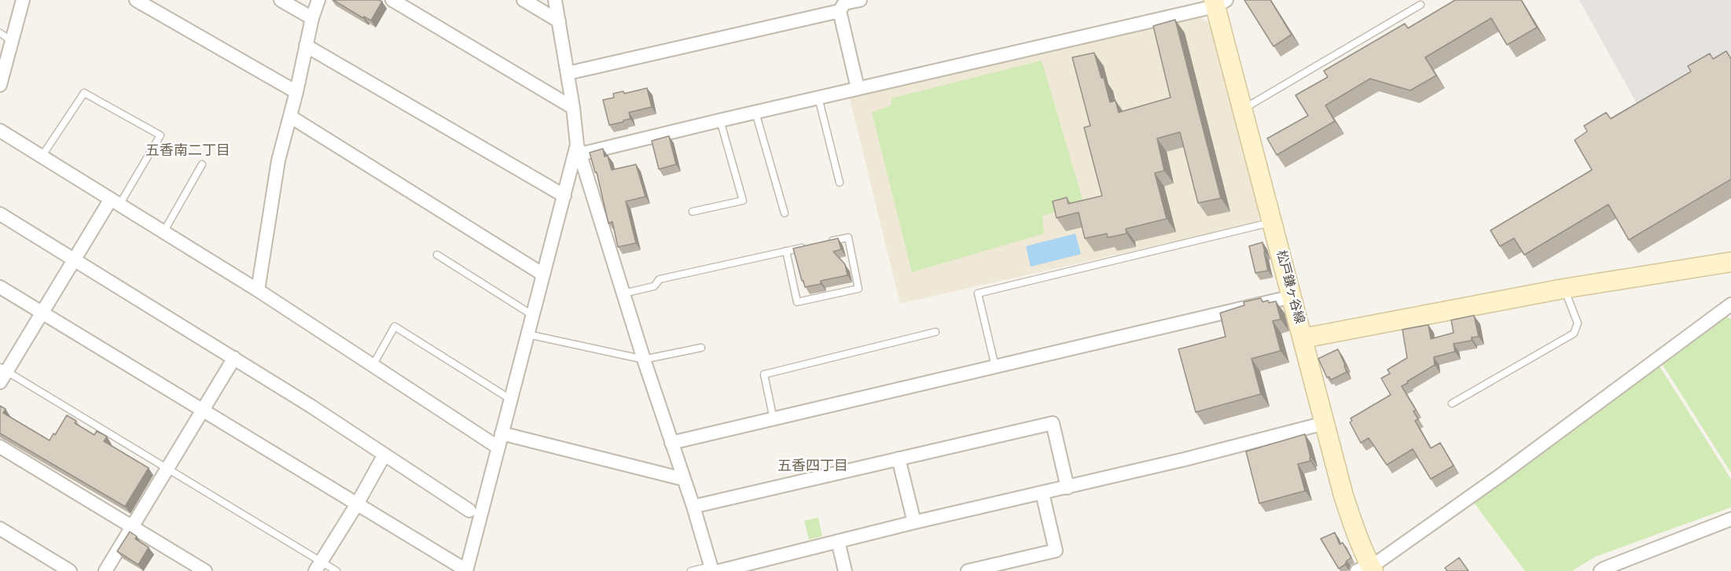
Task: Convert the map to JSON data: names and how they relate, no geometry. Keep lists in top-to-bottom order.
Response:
{
  "streets": {
    "main road": ["松戸鎌ヶ谷線"]
  },
  "districts": ["五香南二丁目", "五香四丁目"]
}
